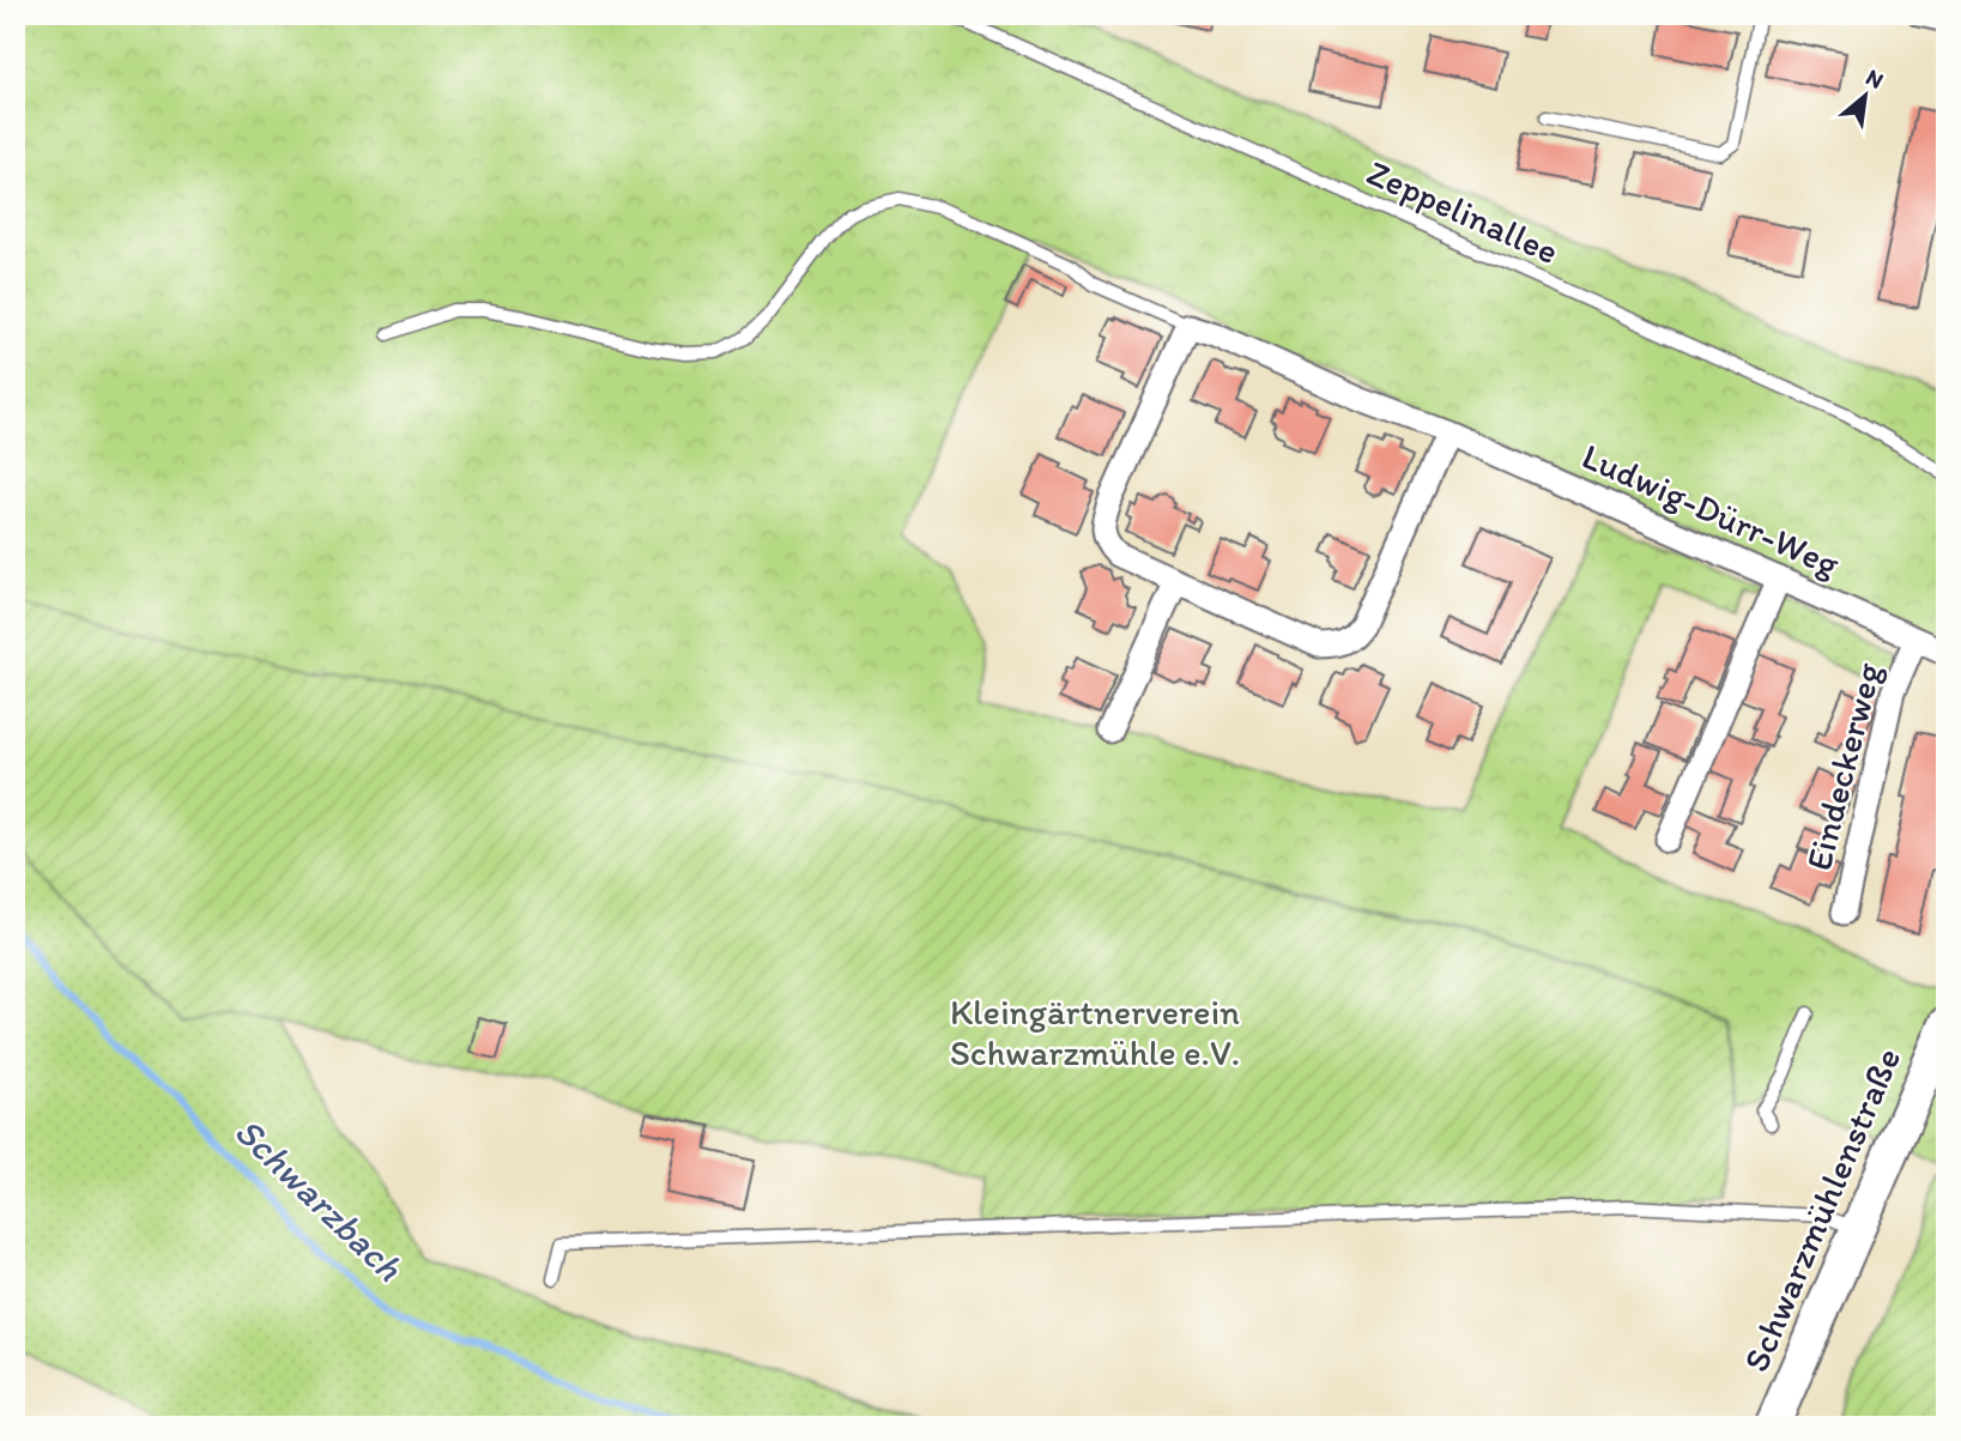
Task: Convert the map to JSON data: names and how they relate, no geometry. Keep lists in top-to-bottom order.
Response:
{
  "streets": {
    "street": ["Ludwig-Dürr-Weg", "Eindeckerweg", "Schwarzmühlenstraße"],
    "lane": ["Zeppelinallee"]
  },
  "crossings": [
    ["Ludwig-Dürr-Weg", "Eindeckerweg"]
  ],
  "water": ["Schwarzbach"],
  "parks": ["Kleingärtnerverein Schwarzmühle e.V."],
  "north": "top right"
}
